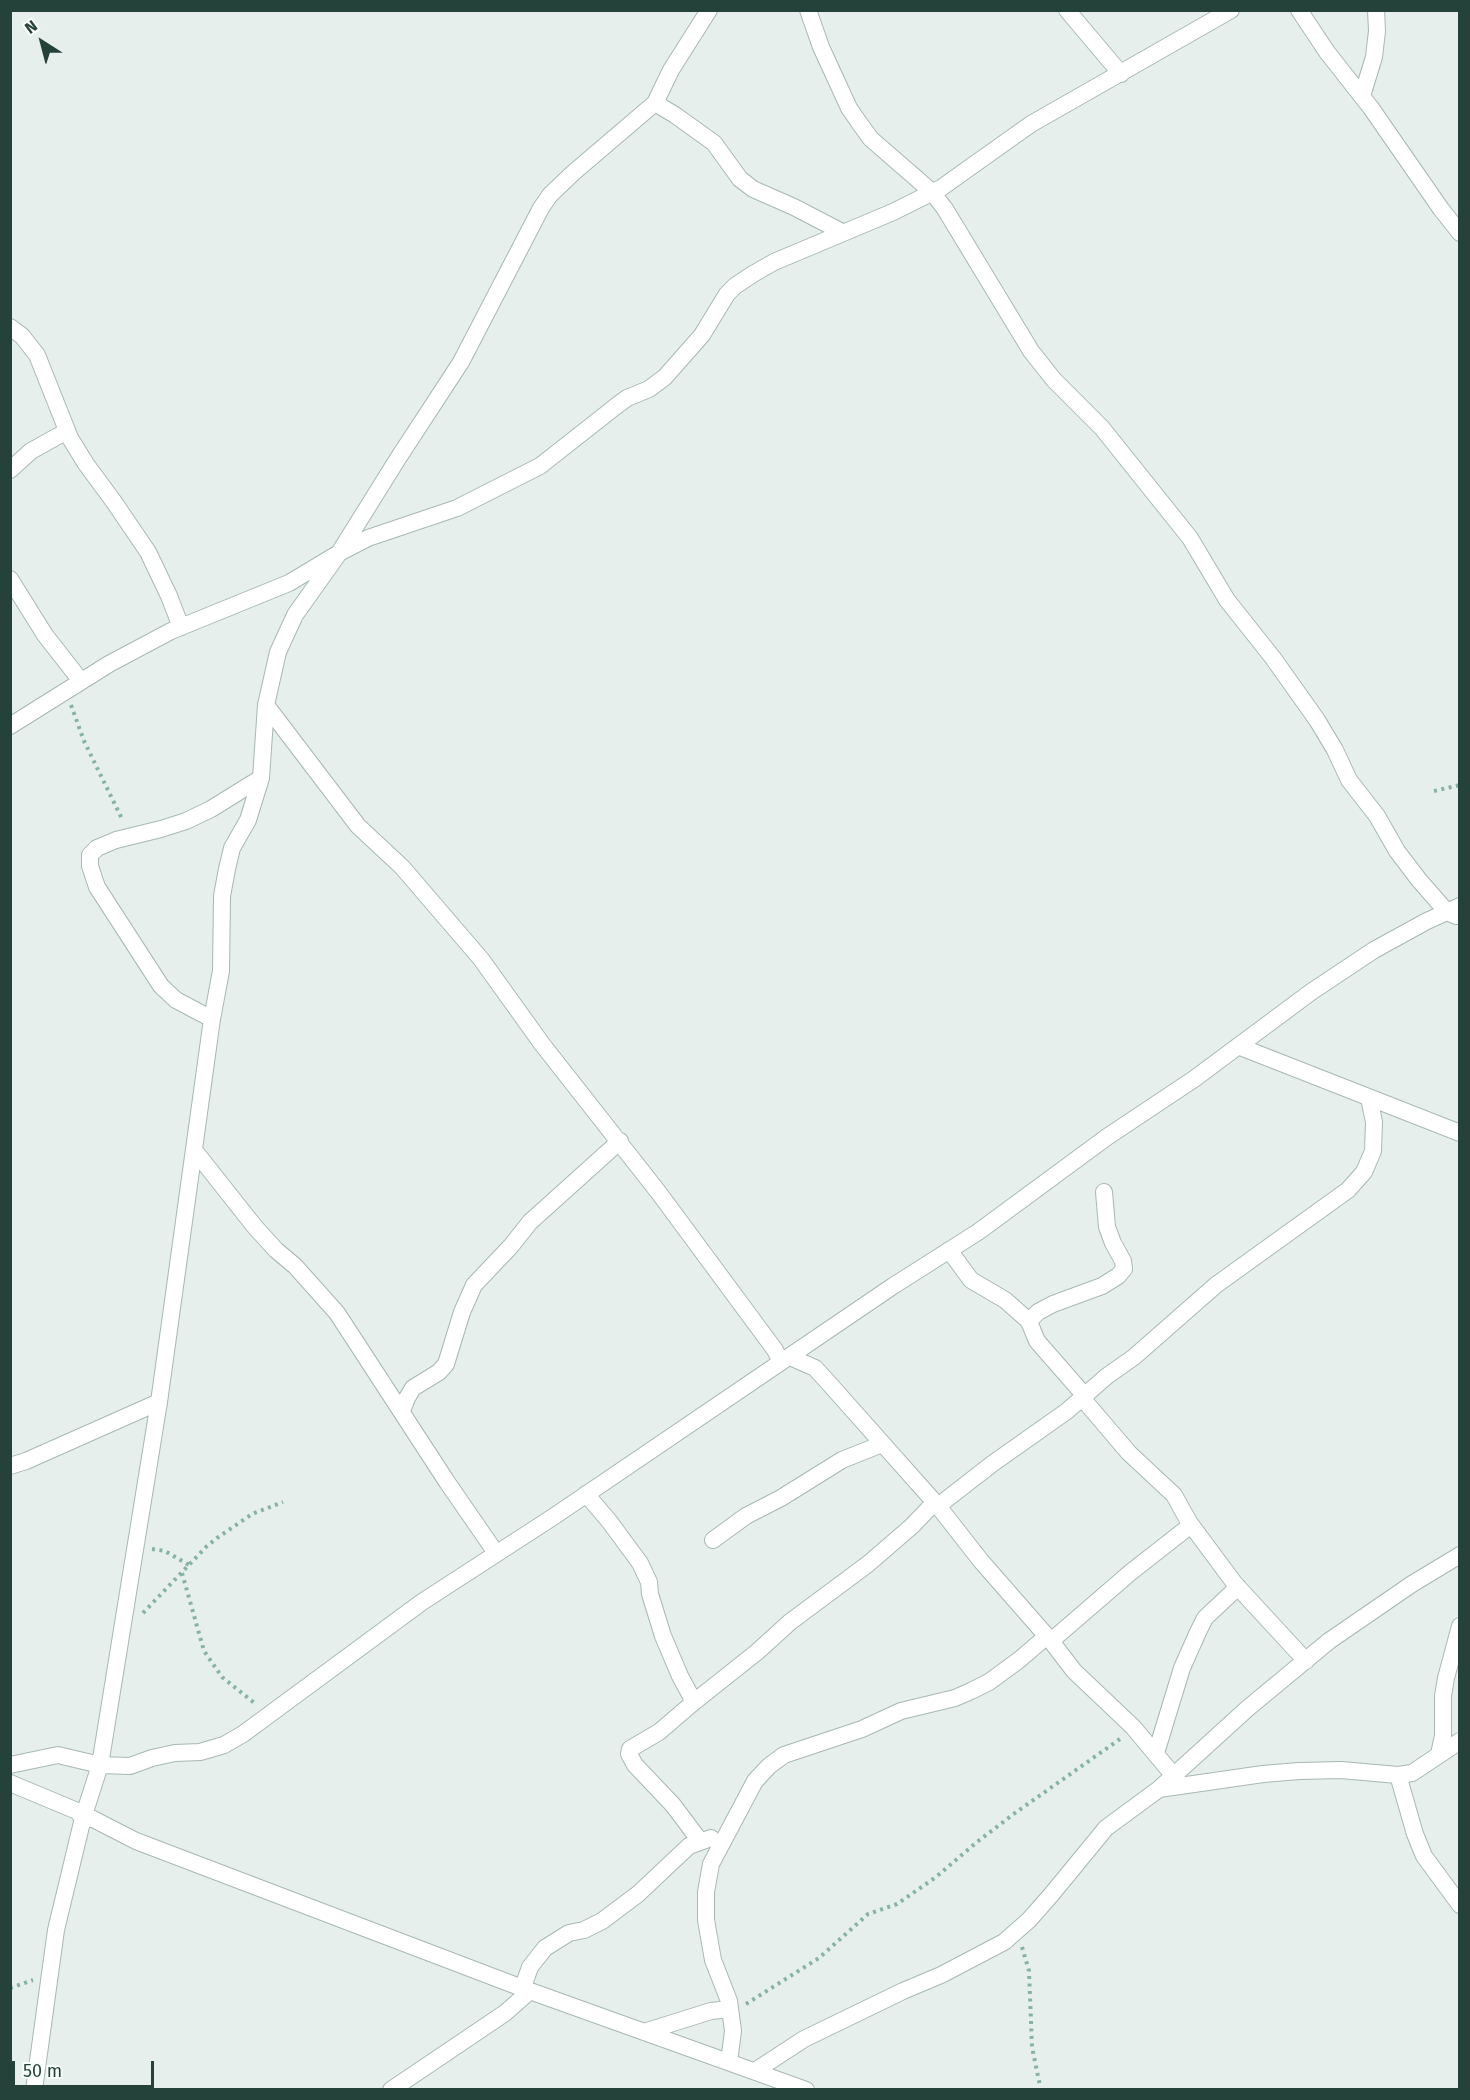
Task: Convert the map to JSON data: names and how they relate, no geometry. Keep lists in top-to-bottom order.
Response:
{
  "scale_bar": "50 m",
  "north": "top left"
}
